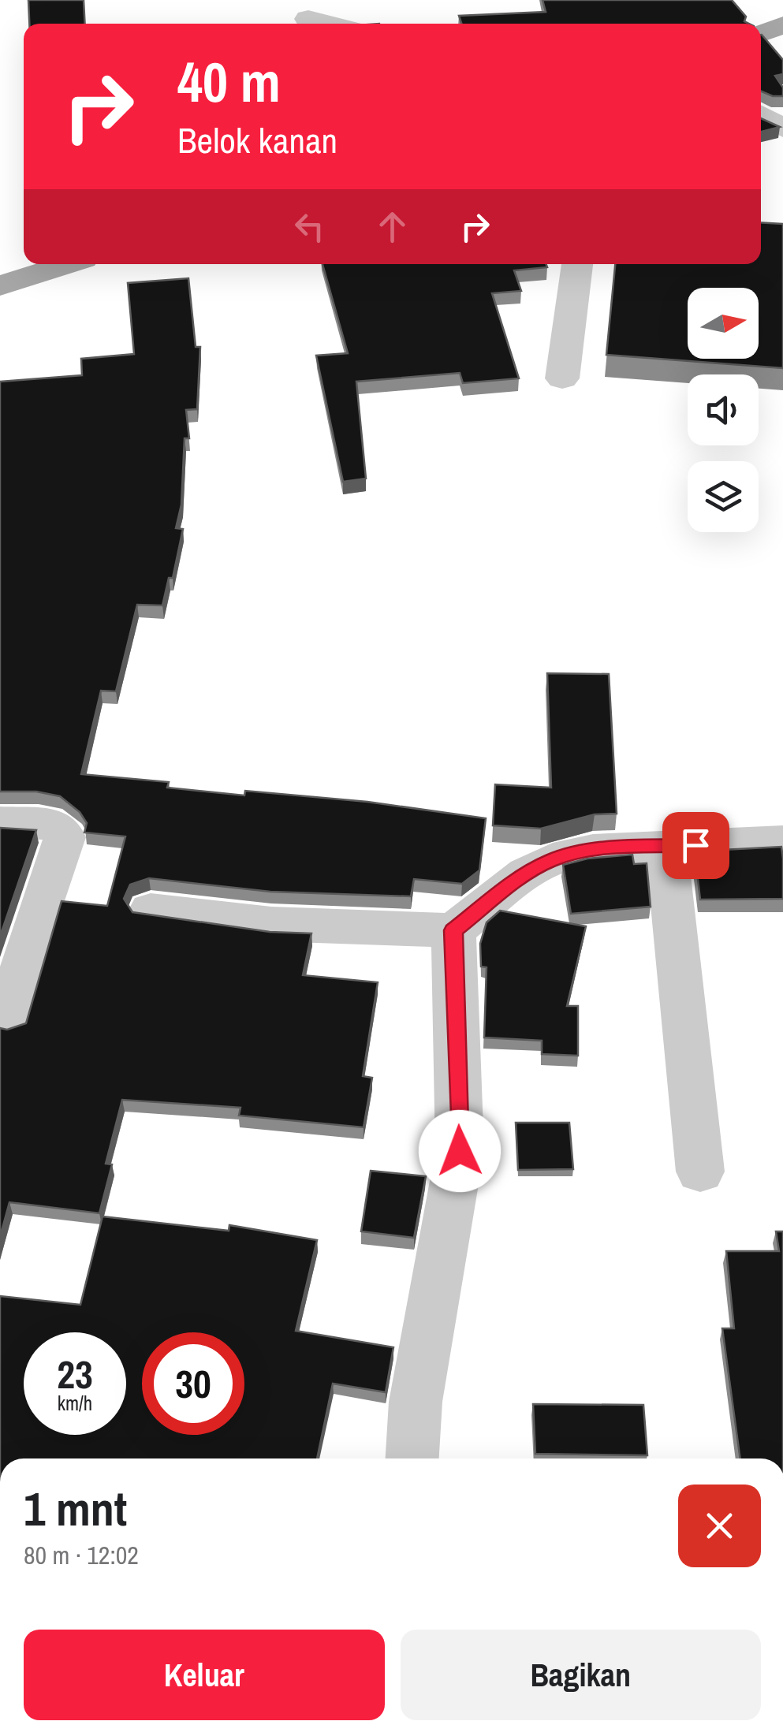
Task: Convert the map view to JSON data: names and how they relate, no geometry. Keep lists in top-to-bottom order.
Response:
{
  "north": "right",
  "page": {
    "turn": ["40 m", "Belok kanan"],
    "speed": "23 km/h",
    "limit": "30",
    "heading": ["1 mnt", "80 m · 12:02"],
    "buttons": ["Keluar", "Bagikan"]
  }
}
